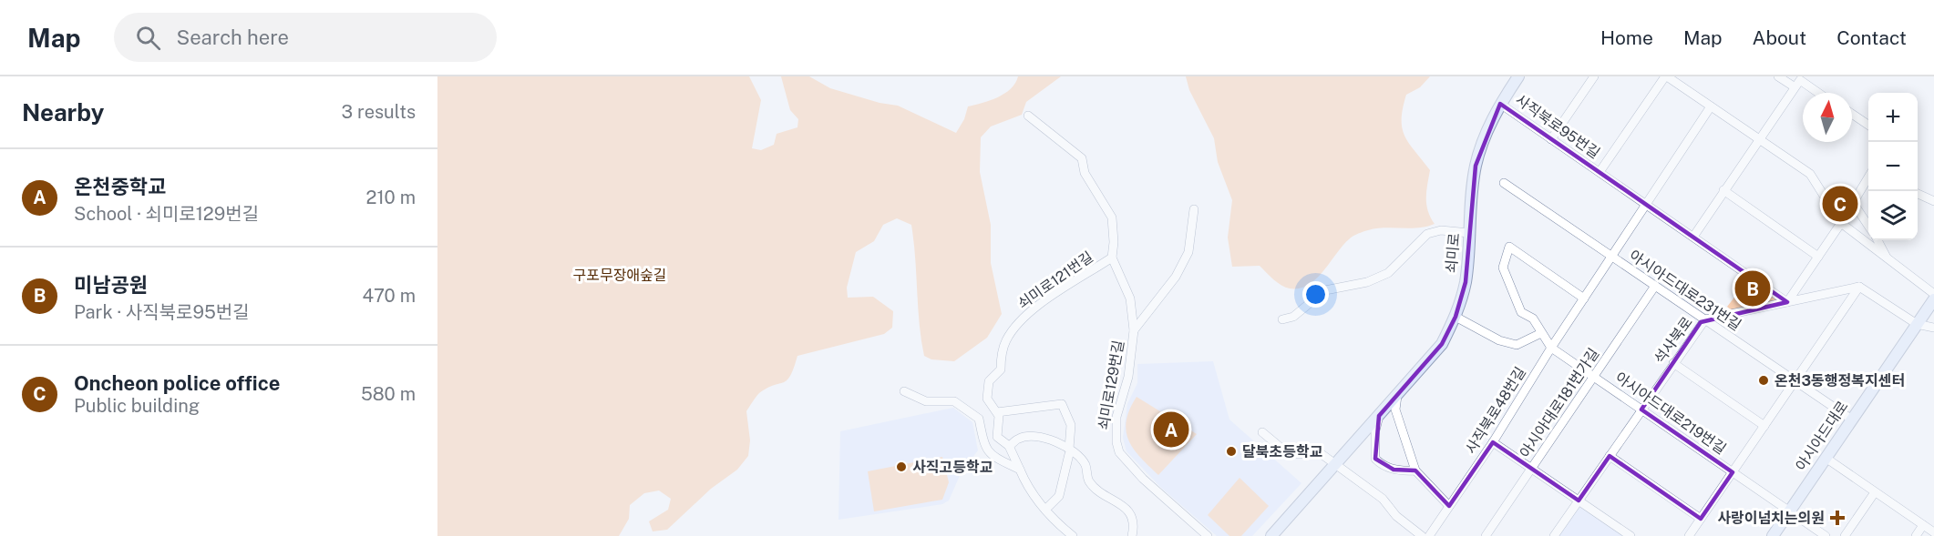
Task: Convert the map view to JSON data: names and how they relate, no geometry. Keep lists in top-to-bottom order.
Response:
{
  "streets": {
    "main road": ["쇠미로", "아시아드대로"],
    "street": [
      "사직북로95번길",
      "쇠미로121번길",
      "아시아드대로231번길",
      "석사북로",
      "쇠미로129번길",
      "아시아대로181번가길",
      "사직북로48번길",
      "아시아드대로219번길"
    ]
  },
  "crossings": [
    ["사직북로95번길", "쇠미로"],
    ["사직북로95번길", "석사북로"],
    ["사직북로95번길", "사직북로48번길"],
    ["쇠미로121번길", "쇠미로129번길"],
    ["아시아드대로231번길", "석사북로"],
    ["아시아드대로231번길", "아시아대로181번가길"],
    ["아시아드대로231번길", "사직북로48번길"],
    ["아시아드대로231번길", "아시아드대로"],
    ["석사북로", "아시아드대로219번길"],
    ["아시아대로181번가길", "아시아드대로219번길"],
    ["사직북로48번길", "아시아드대로219번길"],
    ["아시아드대로219번길", "아시아드대로"]
  ],
  "parks": ["구포무장애숲길"],
  "places": {
    "other": ["온천3동행정복지센터", "달북초등학교", "사직고등학교"],
    "health": ["사랑이넘치는의원"]
  },
  "north": "top",
  "page": {
    "header": "Map",
    "search": "Search here",
    "nav": [
      "Home",
      "Map",
      "About",
      "Contact"
    ],
    "heading": ["Nearby", "3 results"],
    "map_buttons": ["+", "−"],
    "list": [
      {
        "mark": "A",
        "name": "온천중학교",
        "note": "School · 쇠미로129번길",
        "value": "210 m"
      },
      {
        "mark": "B",
        "name": "미남공원",
        "note": "Park · 사직북로95번길",
        "value": "470 m"
      },
      {
        "mark": "C",
        "name": "Oncheon police office",
        "note": "Public building",
        "value": "580 m"
      }
    ],
    "pins": ["C", "B", "A"]
  }
}
